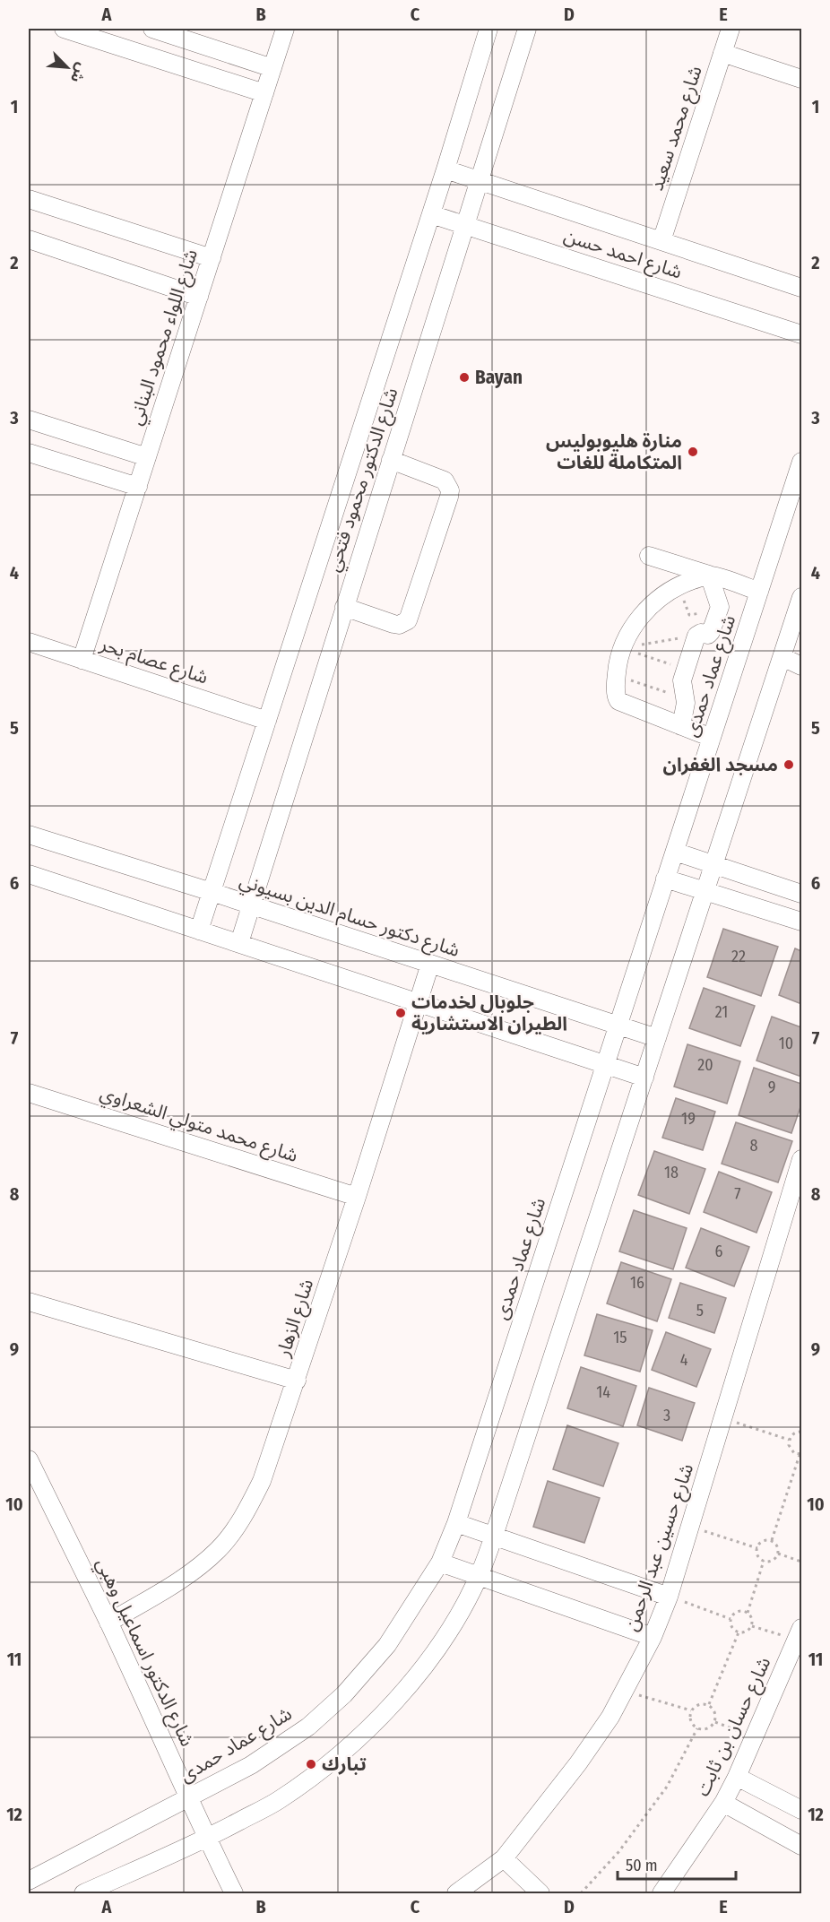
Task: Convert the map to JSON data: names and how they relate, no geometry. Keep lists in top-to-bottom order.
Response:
{
  "streets": {
    "street": [
      "شارع محمد سعيد",
      "شارع احمد حسن",
      "شارع اللواء محمود البناني",
      "شارع الدكتور محمود فتحي",
      "شارع عصام بحر",
      "شارع عماد حمدى",
      "شارع دكتور حسام الدين بسيوني",
      "شارع محمد متولي الشعراوي",
      "شارع الزهار",
      "شارع حسين عبد الرحمن",
      "شارع الدكتور اسماعيل وهبي",
      "شارع حسان بن ثابت"
    ]
  },
  "crossings": [
    ["شارع محمد سعيد", "شارع احمد حسن"],
    ["شارع احمد حسن", "شارع الدكتور محمود فتحي"],
    ["شارع اللواء محمود البناني", "شارع عصام بحر"],
    ["شارع الدكتور محمود فتحي", "شارع عصام بحر"],
    ["شارع الدكتور محمود فتحي", "شارع دكتور حسام الدين بسيوني"],
    ["شارع عماد حمدى", "شارع دكتور حسام الدين بسيوني"],
    ["شارع عماد حمدى", "شارع الدكتور اسماعيل وهبي"],
    ["شارع دكتور حسام الدين بسيوني", "شارع الزهار"],
    ["شارع محمد متولي الشعراوي", "شارع الزهار"],
    ["شارع الزهار", "شارع الدكتور اسماعيل وهبي"]
  ],
  "places": [
    "Bayan",
    "منارة هليوبوليس المتكاملة للغات",
    "مسجد الغفران",
    "جلوبال لخدمات الطيران الاستشارية",
    "تبارك"
  ],
  "house_numbers": [
    "22",
    "21",
    "10",
    "20",
    "9",
    "19",
    "8",
    "18",
    "7",
    "6",
    "16",
    "5",
    "15",
    "4",
    "14",
    "3"
  ],
  "scale_bar": "50 m",
  "north": "bottom right",
  "grid": {
    "columns": [
      "A",
      "B",
      "C",
      "D",
      "E"
    ],
    "rows": [
      "1",
      "2",
      "3",
      "4",
      "5",
      "6",
      "7",
      "8",
      "9",
      "10",
      "11",
      "12"
    ]
  }
}
